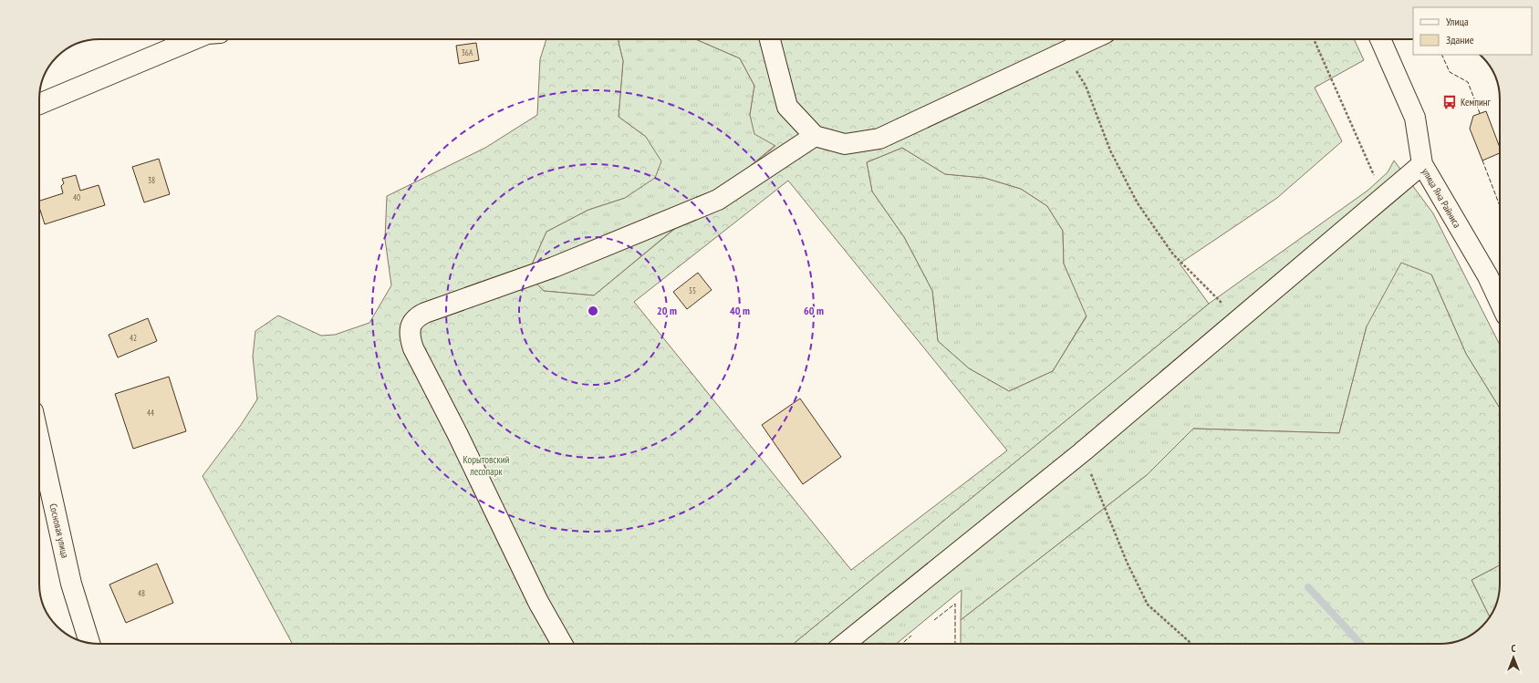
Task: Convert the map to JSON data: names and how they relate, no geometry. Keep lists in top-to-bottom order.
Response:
{
  "streets": {
    "street": ["улица Яна Райниса", "Сосновая улица"]
  },
  "parks": ["Корытовский лесопарк"],
  "places": {
    "bus stop": ["Кемпинг"]
  },
  "house_numbers": [
    "36А",
    "38",
    "40",
    "55",
    "42",
    "44",
    "48"
  ],
  "legend": ["Улица", "Здание"],
  "north": "top",
  "rings": ["20 m", "40 m", "60 m"]
}
